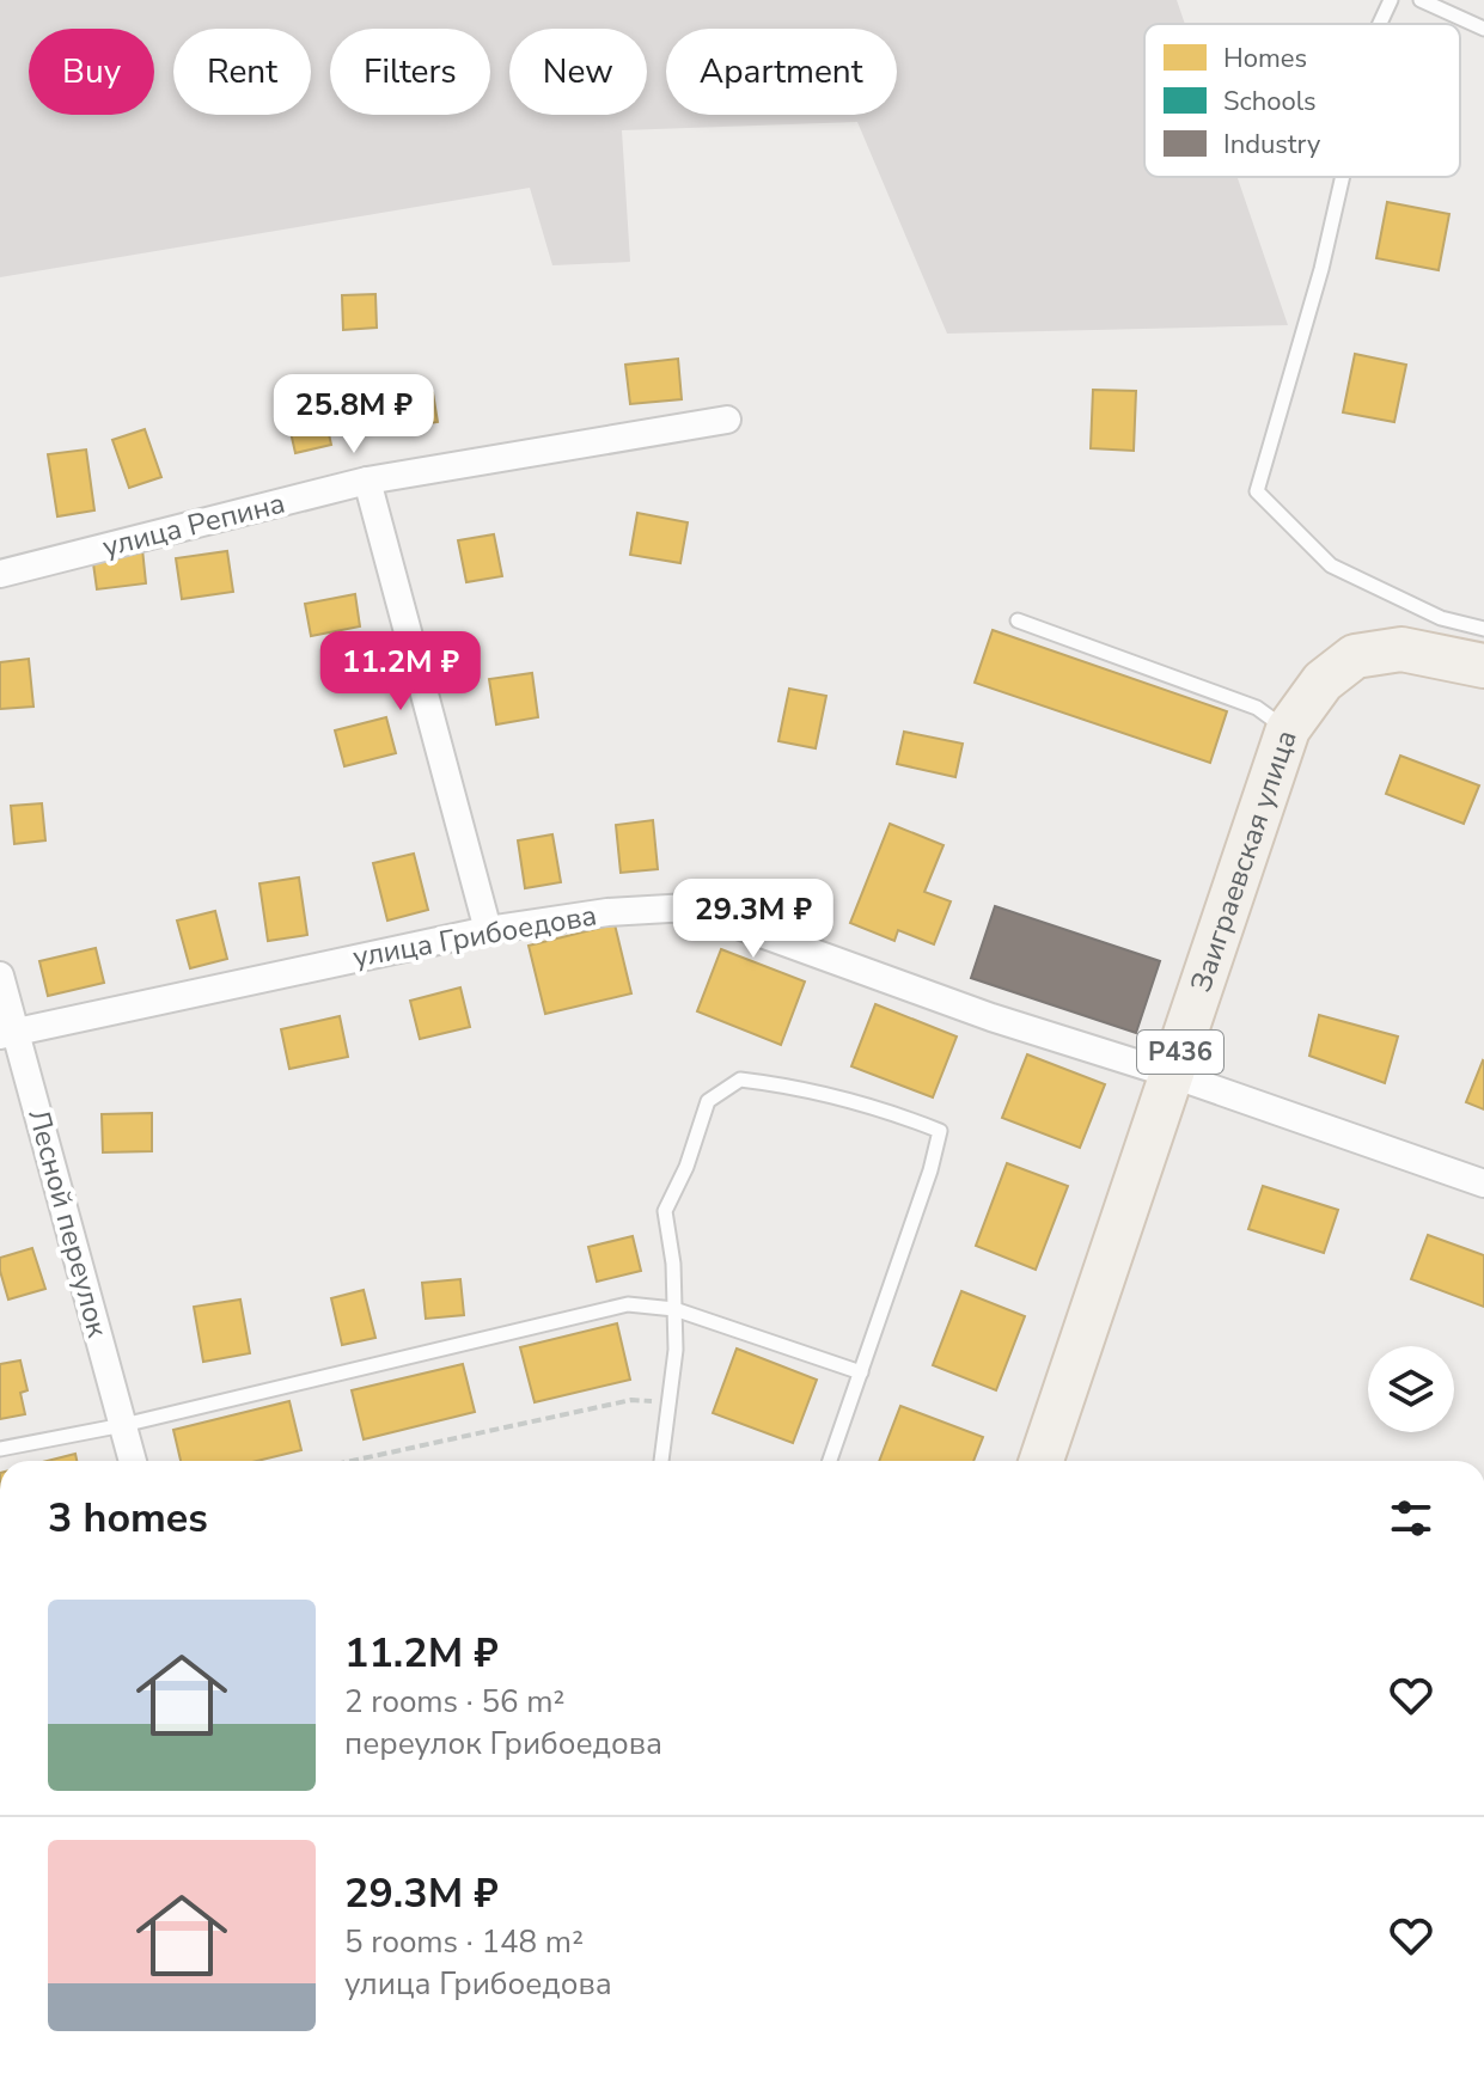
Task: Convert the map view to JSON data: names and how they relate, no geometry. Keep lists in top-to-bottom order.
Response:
{
  "streets": {
    "main road": ["Заиграевская улица", "P436"],
    "street": ["улица Репина", "улица Грибоедова", "Лесной переулок"]
  },
  "crossings": [
    ["Заиграевская улица", "улица Грибоедова"],
    ["улица Грибоедова", "Лесной переулок"]
  ],
  "legend": ["Homes", "Schools", "Industry"],
  "page": {
    "chip": [
      "Buy",
      "Rent",
      "Filters",
      "New",
      "Apartment"
    ],
    "price": ["25.8M ₽", "11.2M ₽", "29.3M ₽"],
    "heading": "3 homes",
    "list": [
      {
        "name": "11.2M ₽",
        "note": "2 rooms · 56 m² · переулок Грибоедова"
      },
      {
        "name": "29.3M ₽",
        "note": "5 rooms · 148 m² · улица Грибоедова"
      }
    ]
  }
}
